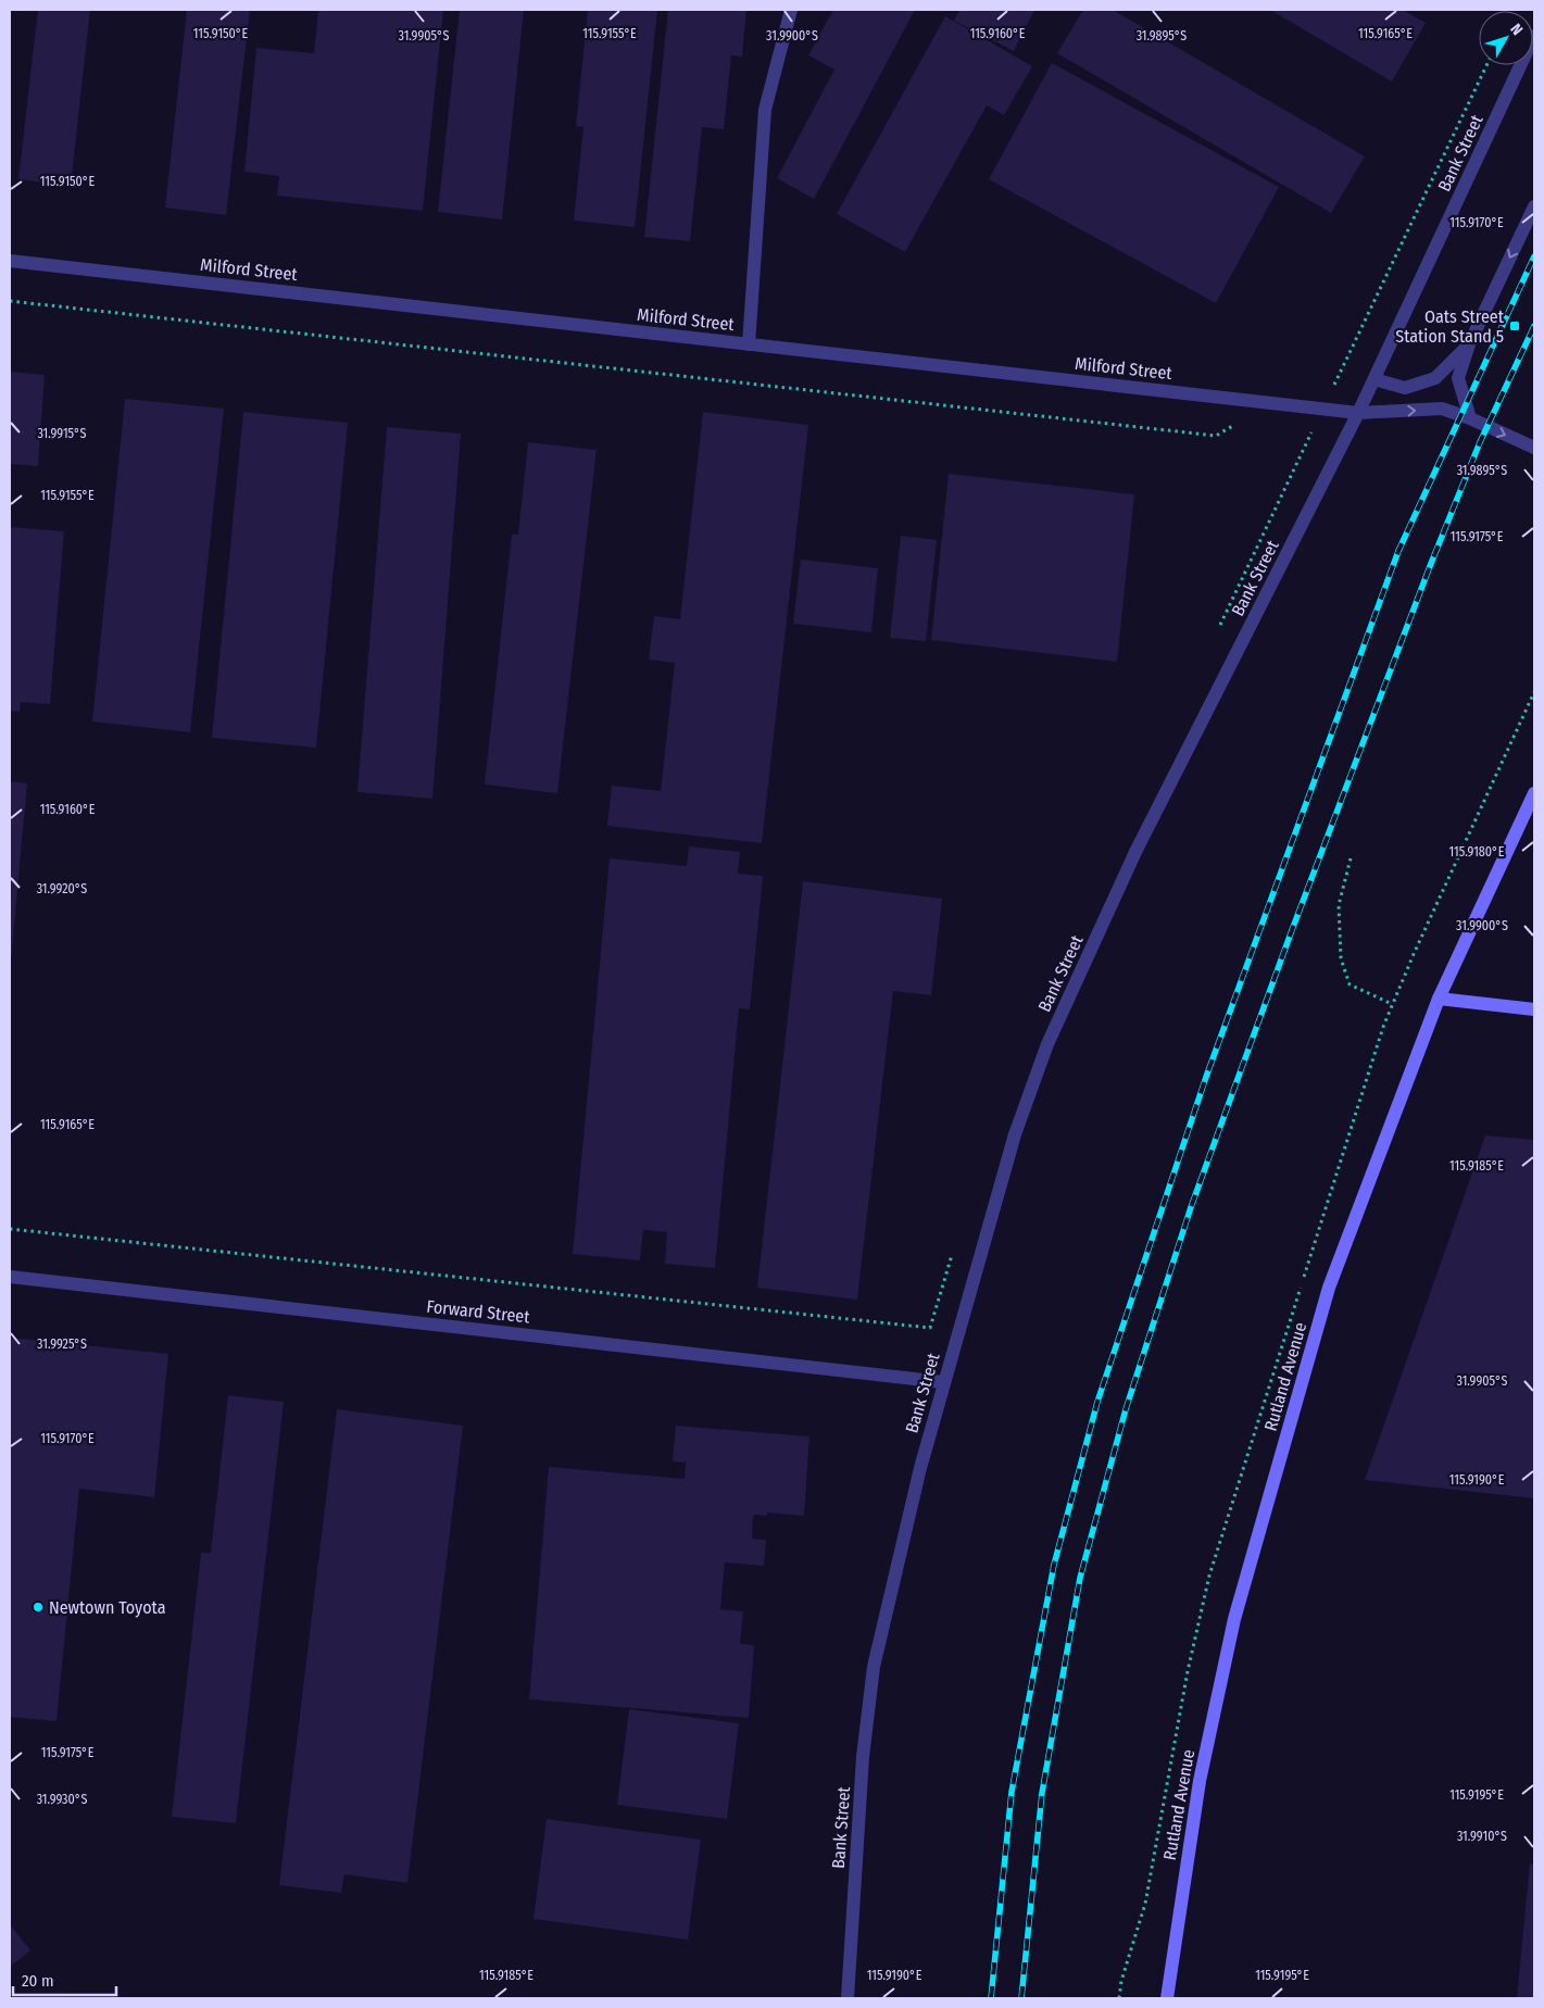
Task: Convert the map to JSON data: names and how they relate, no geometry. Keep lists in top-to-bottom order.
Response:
{
  "streets": {
    "street": [
      "Bank Street",
      "Milford Street",
      "Forward Street",
      "Rutland Avenue"
    ]
  },
  "crossings": [
    ["Bank Street", "Milford Street"],
    ["Bank Street", "Forward Street"]
  ],
  "places": {
    "transit": ["Oats Street Station Stand 5"],
    "other": ["Newtown Toyota"]
  },
  "scale_bar": "20 m",
  "north": "top right",
  "coordinates": [
    "115.9165°E",
    "115.9150°E",
    "115.9155°E",
    "115.9160°E",
    "31.9905°S",
    "31.9900°S",
    "31.9895°S",
    "115.9170°E",
    "31.9915°S",
    "115.9175°E",
    "115.9180°E",
    "31.9920°S",
    "115.9185°E",
    "31.9925°S",
    "115.9190°E",
    "115.9195°E",
    "31.9930°S",
    "31.9910°S"
  ]
}
